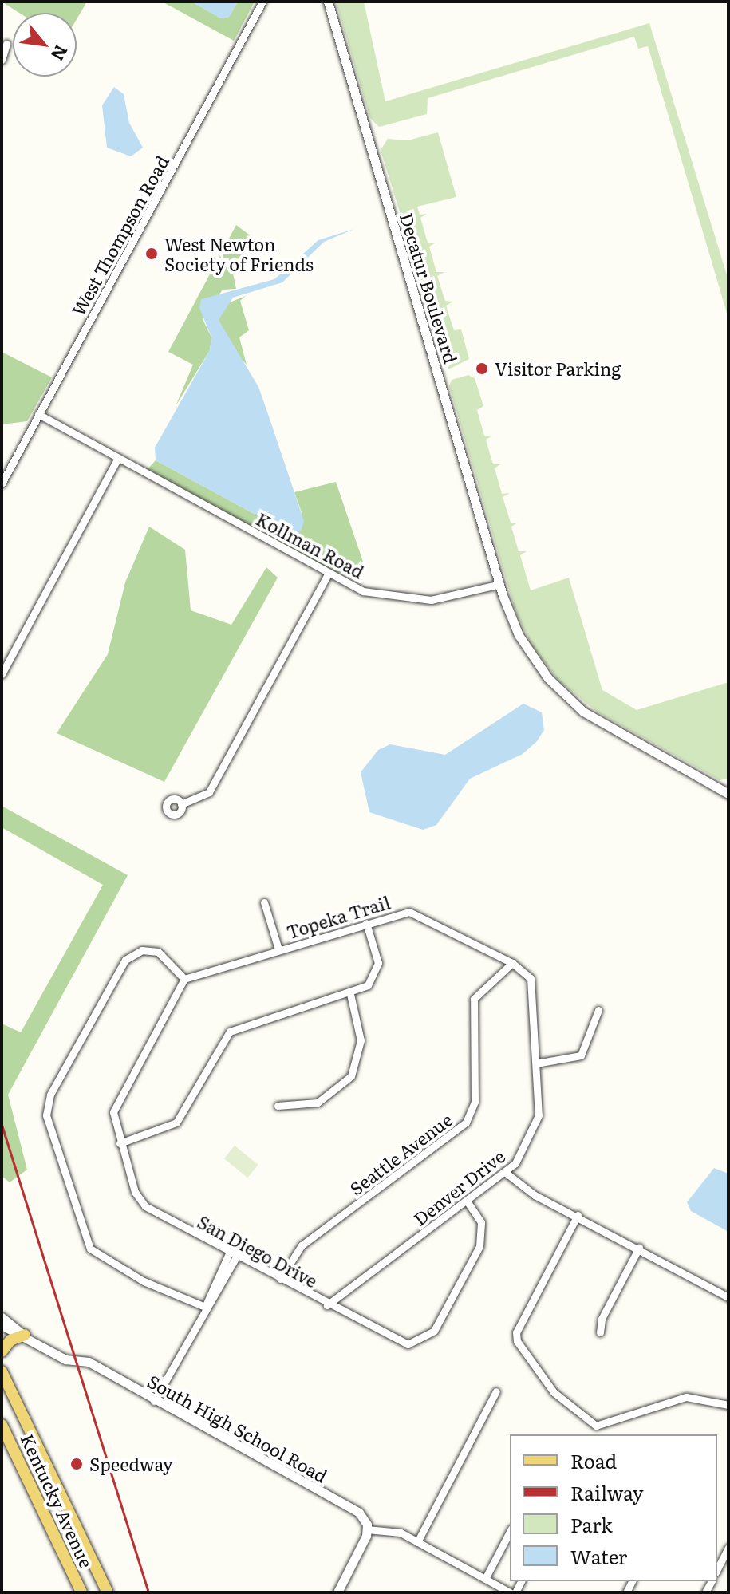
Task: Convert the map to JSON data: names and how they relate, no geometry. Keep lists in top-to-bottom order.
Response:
{
  "streets": {
    "main road": ["Kentucky Avenue"],
    "street": [
      "West Thompson Road",
      "Decatur Boulevard",
      "Kollman Road",
      "Topeka Trail",
      "Seattle Avenue",
      "Denver Drive",
      "San Diego Drive",
      "South High School Road"
    ]
  },
  "crossings": [
    ["West Thompson Road", "Kollman Road"],
    ["Decatur Boulevard", "Kollman Road"],
    ["Topeka Trail", "Seattle Avenue"],
    ["Topeka Trail", "Denver Drive"],
    ["Topeka Trail", "San Diego Drive"],
    ["Seattle Avenue", "San Diego Drive"],
    ["Denver Drive", "San Diego Drive"]
  ],
  "places": ["West Newton Society of Friends", "Visitor Parking", "Speedway"],
  "legend": [
    "Road",
    "Railway",
    "Park",
    "Water"
  ],
  "north": "bottom right"
}
